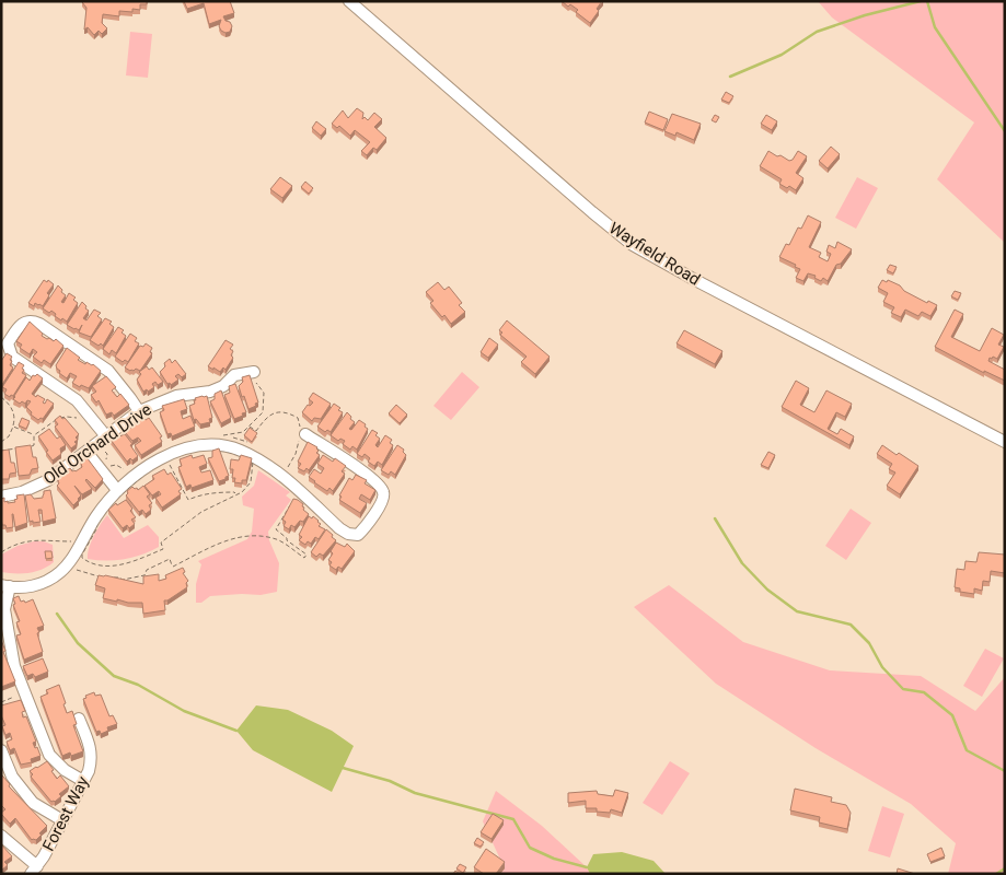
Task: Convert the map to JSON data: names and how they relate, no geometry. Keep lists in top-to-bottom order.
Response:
{
  "streets": {
    "street": ["Wayfield Road", "Old Orchard Drive", "Forest Way"]
  }
}
